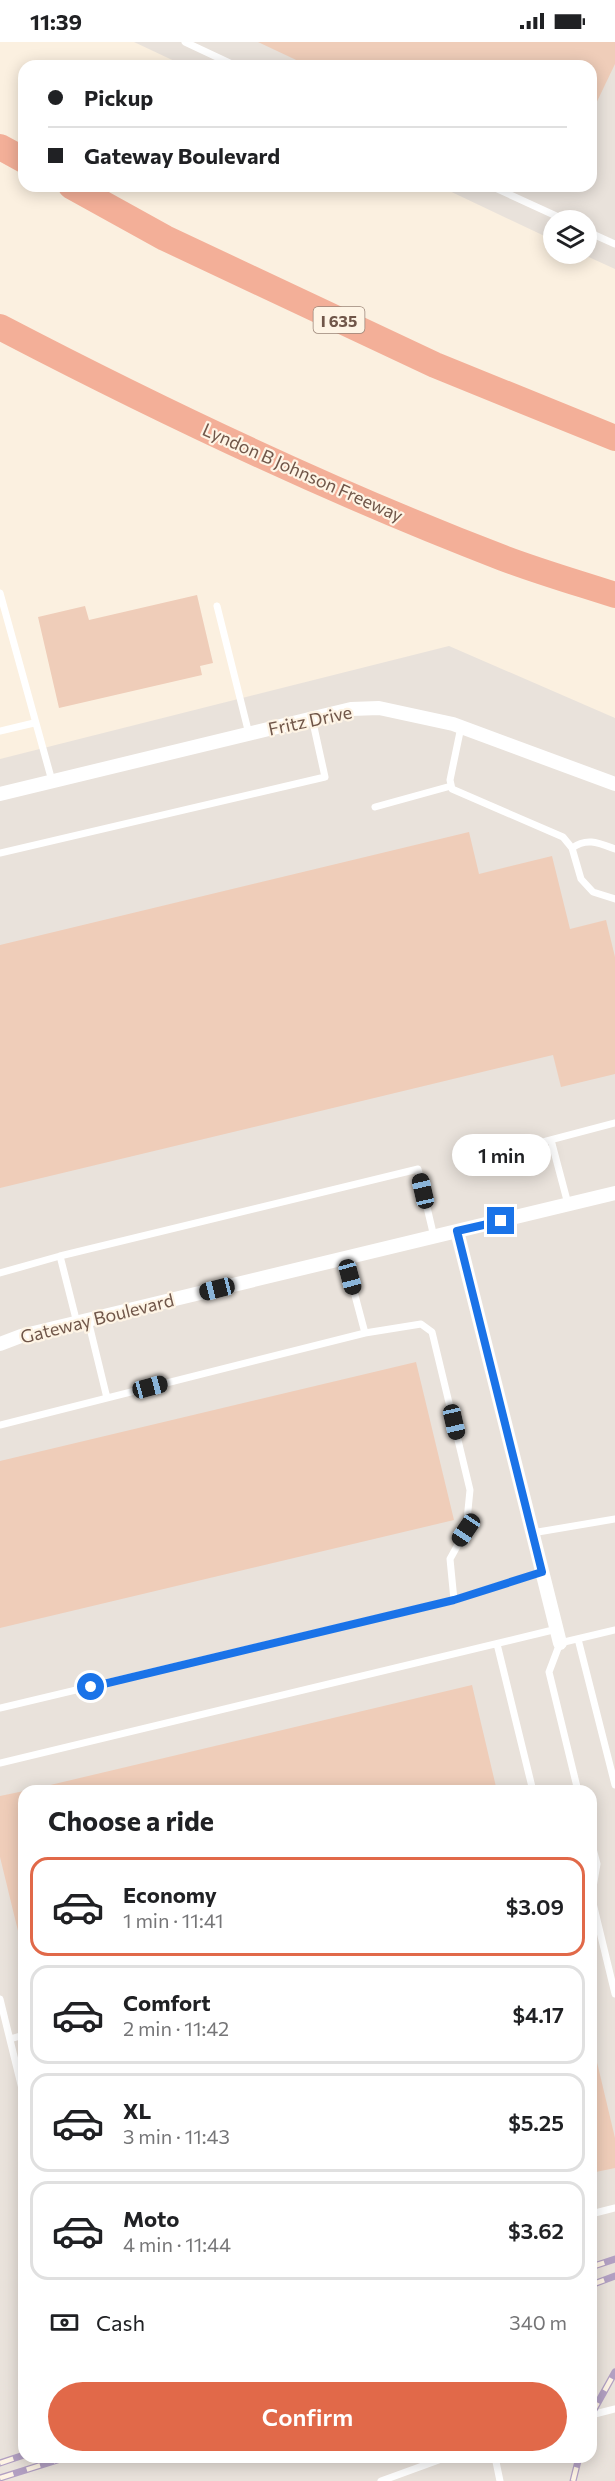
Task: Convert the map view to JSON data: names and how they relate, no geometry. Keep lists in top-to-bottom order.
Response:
{
  "streets": {
    "highway": ["I 635", "Lyndon B Johnson Freeway"],
    "street": ["Fritz Drive", "Gateway Boulevard"]
  },
  "page": {
    "status": "11:39",
    "banner": ["Pickup", "Gateway Boulevard"],
    "bubble": "1 min",
    "heading": "Choose a ride",
    "list": [
      {
        "name": "Economy",
        "note": "1 min · 11:41",
        "value": "$3.09"
      },
      {
        "name": "Comfort",
        "note": "2 min · 11:42",
        "value": "$4.17"
      },
      {
        "name": "XL",
        "note": "3 min · 11:43",
        "value": "$5.25"
      },
      {
        "name": "Moto",
        "note": "4 min · 11:44",
        "value": "$3.62"
      }
    ],
    "pay": ["Cash", "340 m"],
    "buttons": "Confirm"
  }
}
